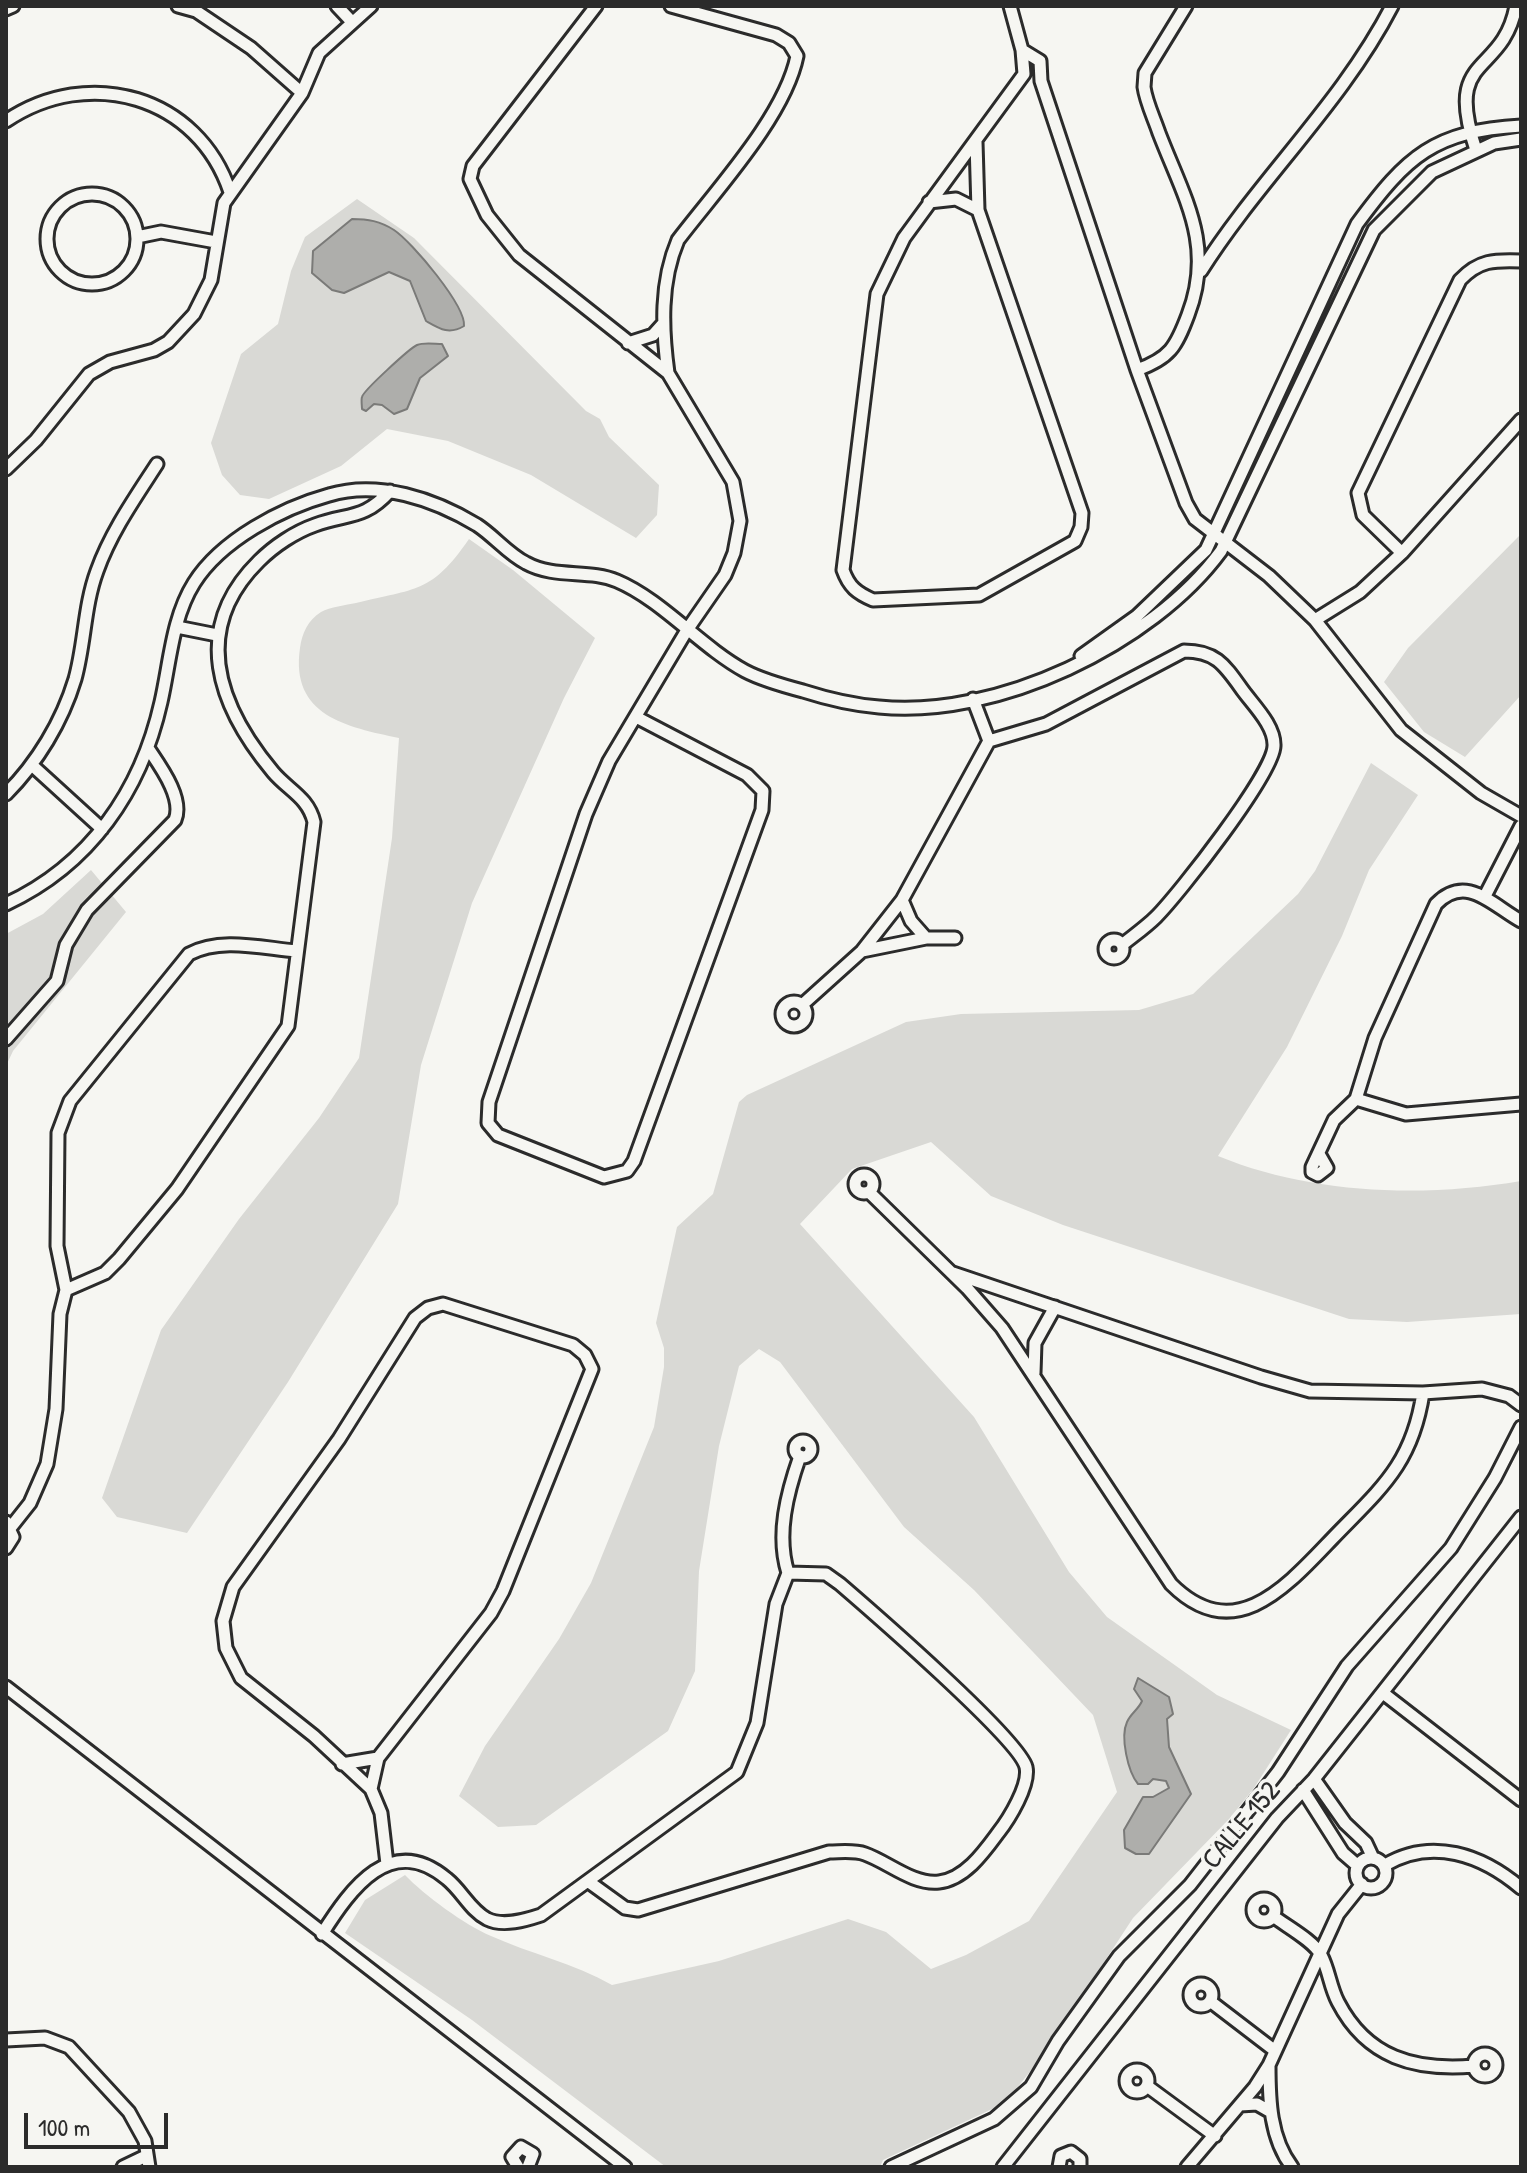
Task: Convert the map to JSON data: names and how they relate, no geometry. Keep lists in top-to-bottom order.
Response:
{
  "streets": {
    "street": ["CALLE 152"]
  },
  "scale_bar": "100 m"
}
